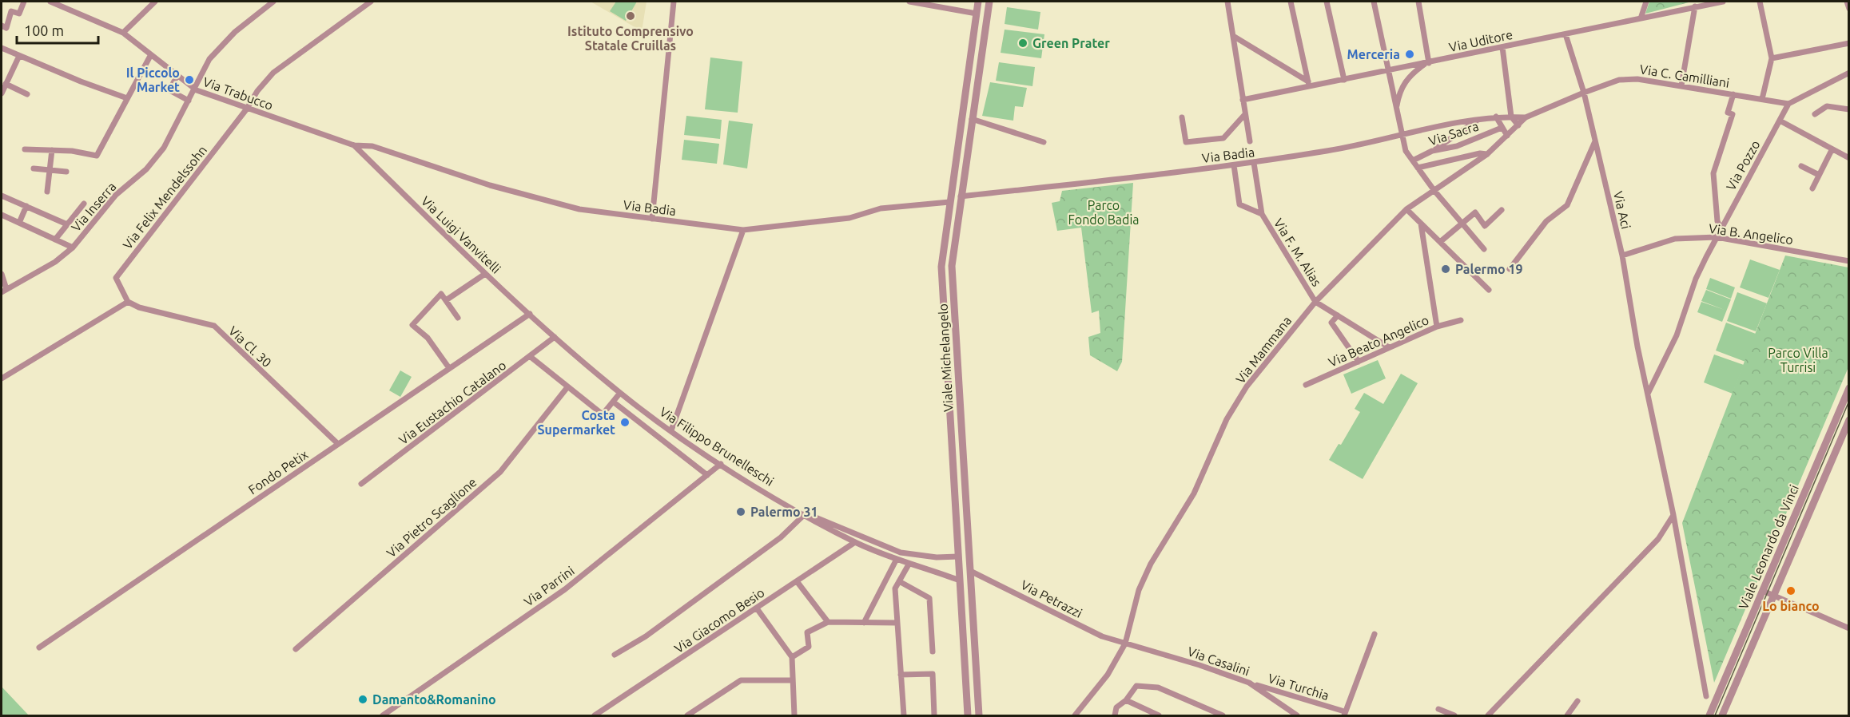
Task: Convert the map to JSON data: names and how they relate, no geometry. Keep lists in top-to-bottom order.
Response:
{
  "streets": {
    "street": [
      "Via Uditore",
      "Via C. Camilliani",
      "Via Trabucco",
      "Via Sacra",
      "Via Badia",
      "Via Pozzo",
      "Via Felix Mendelssohn",
      "Via Inserra",
      "Via Aci",
      "Via B. Angelico",
      "Via Luigi Vanvitelli",
      "Via F. M. Alias",
      "Via Beato Angelico",
      "Via Cl. 30",
      "Via Mammana",
      "Viale Michelangelo",
      "Via Eustachio Catalano",
      "Via Filippo Brunelleschi",
      "Fondo Petix",
      "Via Pietro Scaglione",
      "Viale Leonardo da Vinci",
      "Via Parrini",
      "Via Petrazzi",
      "Via Giacomo Besio",
      "Via Casalini",
      "Via Turchia"
    ]
  },
  "crossings": [
    ["Via Uditore", "Via Aci"],
    ["Via C. Camilliani", "Via Badia"],
    ["Via C. Camilliani", "Via Pozzo"],
    ["Via C. Camilliani", "Via Aci"],
    ["Via C. Camilliani", "Via Mammana"],
    ["Via Trabucco", "Via Badia"],
    ["Via Trabucco", "Via Felix Mendelssohn"],
    ["Via Trabucco", "Via Inserra"],
    ["Via Trabucco", "Via Luigi Vanvitelli"],
    ["Via Badia", "Via Luigi Vanvitelli"],
    ["Via Badia", "Via F. M. Alias"],
    ["Via Badia", "Via Mammana"],
    ["Via Badia", "Viale Michelangelo"],
    ["Via Pozzo", "Via Aci"],
    ["Via Pozzo", "Via B. Angelico"],
    ["Via Felix Mendelssohn", "Via Cl. 30"],
    ["Via Aci", "Via B. Angelico"],
    ["Via Luigi Vanvitelli", "Via Eustachio Catalano"],
    ["Via Luigi Vanvitelli", "Via Filippo Brunelleschi"],
    ["Via Luigi Vanvitelli", "Fondo Petix"],
    ["Via F. M. Alias", "Via Mammana"],
    ["Via Cl. 30", "Fondo Petix"],
    ["Via Mammana", "Via Petrazzi"],
    ["Via Mammana", "Via Casalini"],
    ["Viale Michelangelo", "Via Filippo Brunelleschi"],
    ["Viale Michelangelo", "Via Petrazzi"],
    ["Via Eustachio Catalano", "Via Filippo Brunelleschi"],
    ["Via Filippo Brunelleschi", "Via Parrini"],
    ["Via Filippo Brunelleschi", "Via Giacomo Besio"],
    ["Via Petrazzi", "Via Casalini"],
    ["Via Casalini", "Via Turchia"]
  ],
  "parks": ["Parco Fondo Badia", "Parco Villa Turrisi"],
  "places": [
    "Istituto Comprensivo Statale Cruillas",
    "Green Prater",
    "Merceria",
    "Il Piccolo Market",
    "Palermo 19",
    "Costa Supermarket",
    "Palermo 31",
    "Lo bianco",
    "Damanto&Romanino"
  ],
  "scale_bar": "100 m"
}
